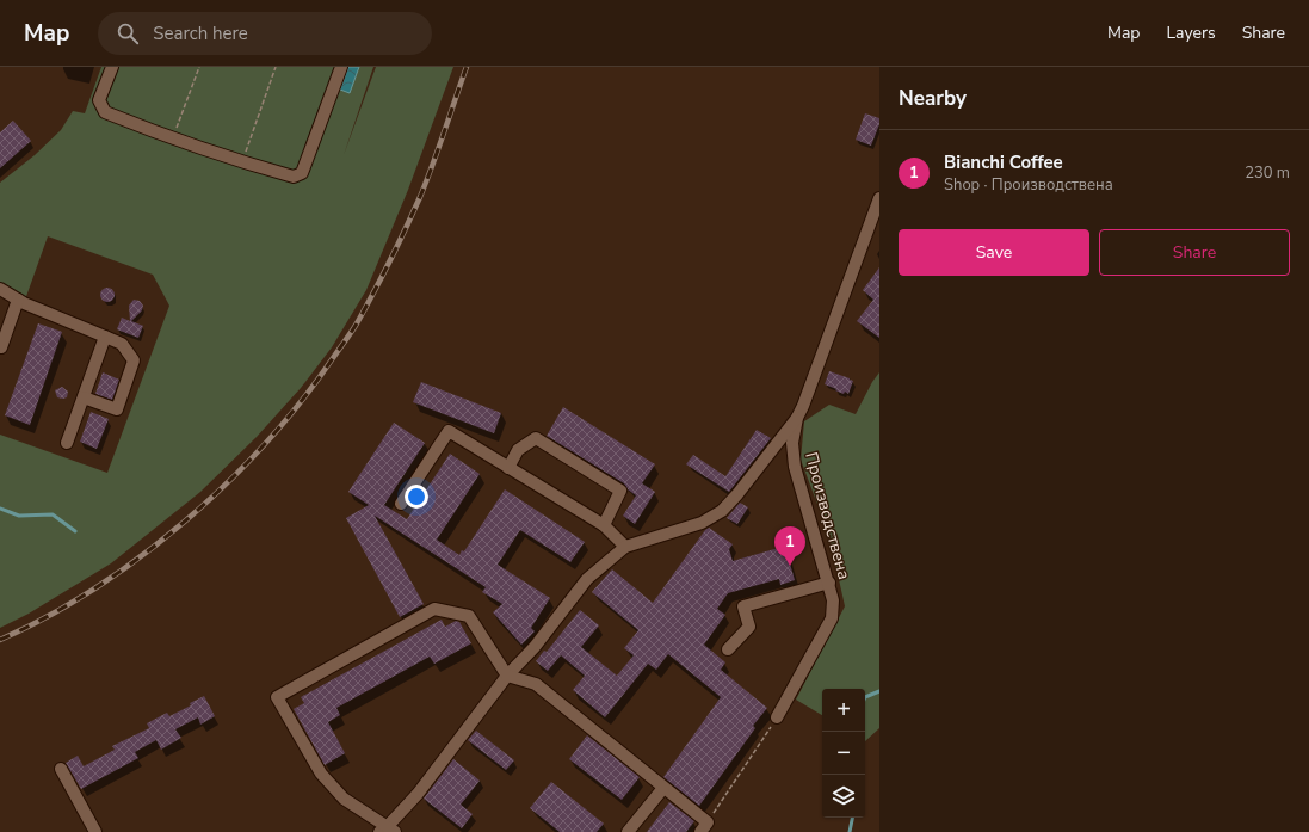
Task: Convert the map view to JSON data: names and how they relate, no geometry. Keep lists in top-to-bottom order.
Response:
{
  "streets": {
    "street": ["Производствена"]
  },
  "page": {
    "header": "Map",
    "search": "Search here",
    "nav": ["Map", "Layers", "Share"],
    "heading": "Nearby",
    "list": [
      {
        "mark": "1",
        "name": "Bianchi Coffee",
        "note": "Shop · Производствена",
        "value": "230 m"
      }
    ],
    "buttons": ["Save", "Share"],
    "pins": "1",
    "map_buttons": ["+", "−"]
  }
}
